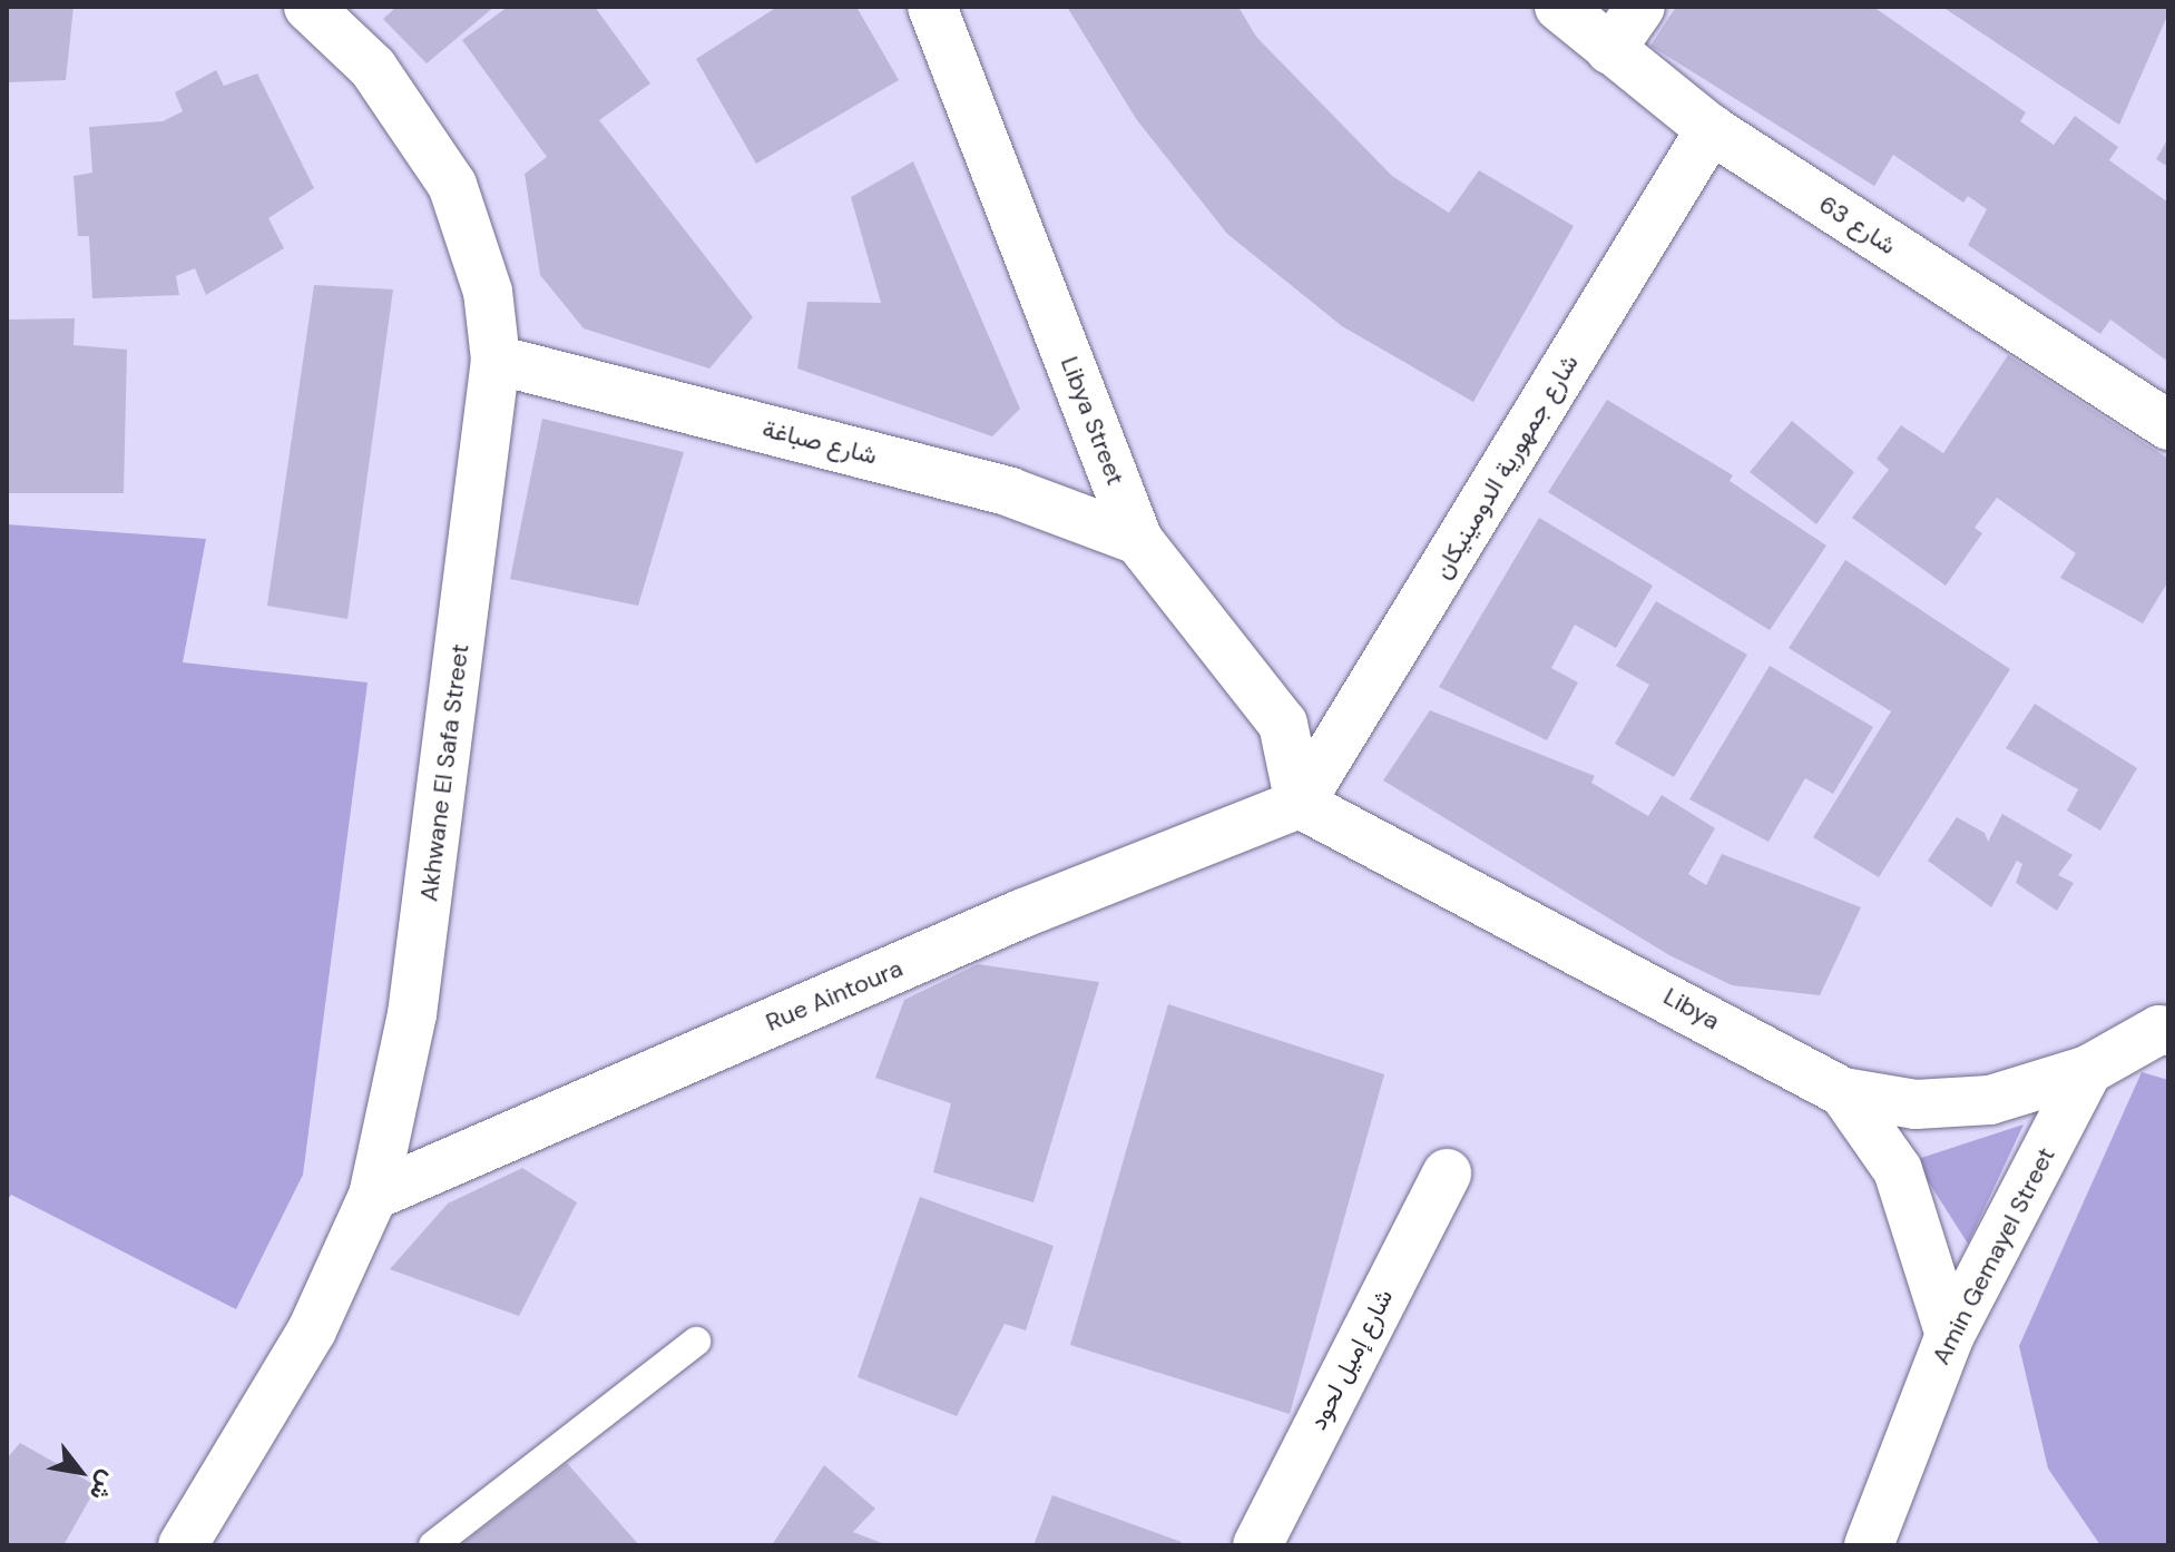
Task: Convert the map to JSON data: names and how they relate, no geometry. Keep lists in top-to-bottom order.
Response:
{
  "streets": {
    "street": [
      "شارع 63",
      "Libya Street",
      "شارع صباغة",
      "شارع جمهورية الدومينيكان",
      "Akhwane El Safa Street",
      "Rue Aintoura",
      "Libya",
      "Amin Gemayel Street",
      "شارع إميل لحود"
    ]
  },
  "crossings": [
    ["شارع 63", "شارع جمهورية الدومينيكان"],
    ["Libya Street", "شارع صباغة"],
    ["Libya Street", "شارع جمهورية الدومينيكان"],
    ["Libya Street", "Rue Aintoura"],
    ["Libya Street", "Libya"],
    ["شارع صباغة", "Akhwane El Safa Street"],
    ["شارع جمهورية الدومينيكان", "Rue Aintoura"],
    ["شارع جمهورية الدومينيكان", "Libya"],
    ["Akhwane El Safa Street", "Rue Aintoura"],
    ["Rue Aintoura", "Libya"],
    ["Libya", "Amin Gemayel Street"]
  ],
  "north": "bottom right"
}
